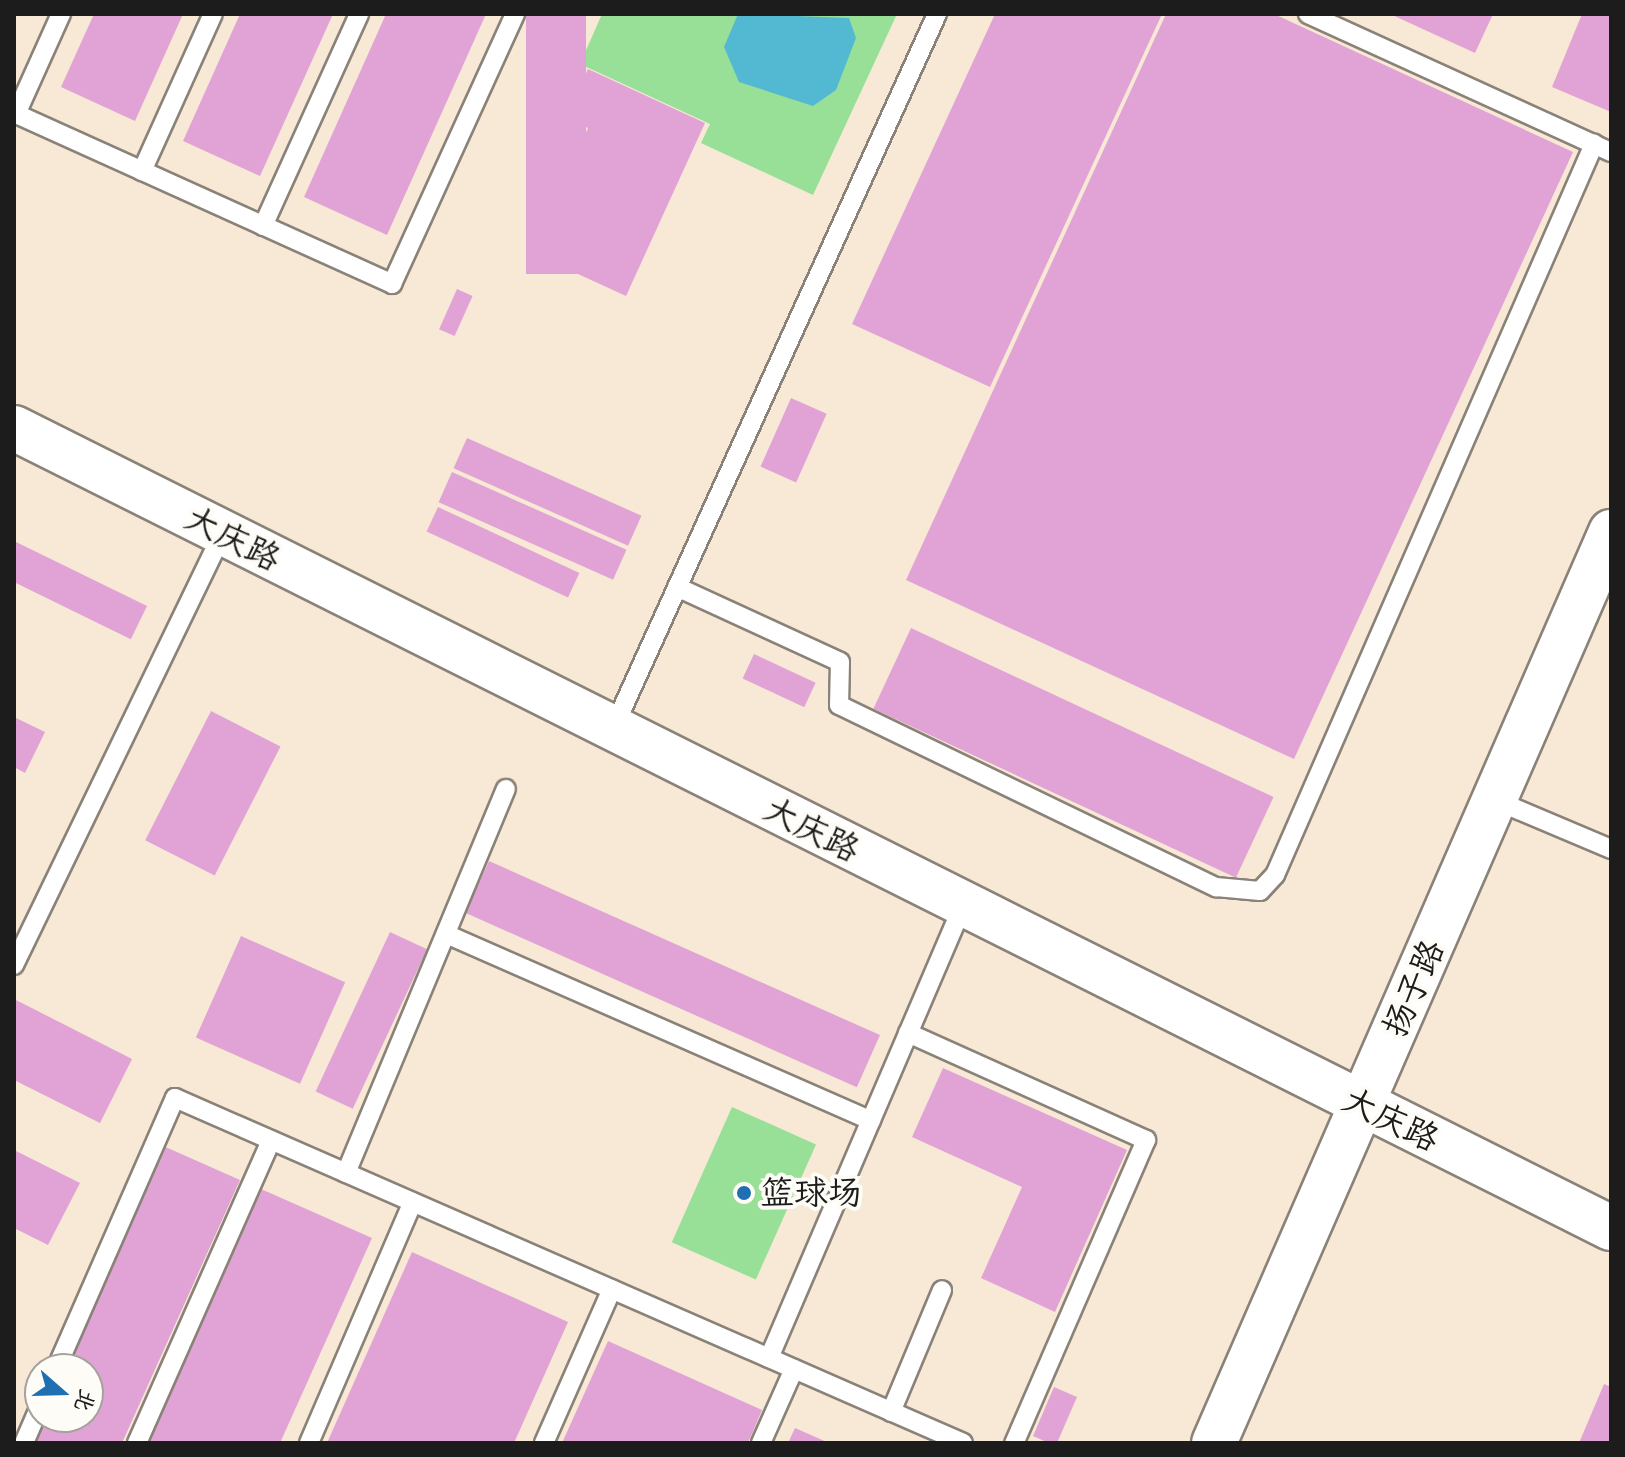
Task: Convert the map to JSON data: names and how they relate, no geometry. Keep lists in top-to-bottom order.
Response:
{
  "streets": {
    "street": ["大庆路", "扬子路"]
  },
  "crossings": [
    ["大庆路", "扬子路"]
  ],
  "places": ["篮球场"],
  "north": "right"
}
